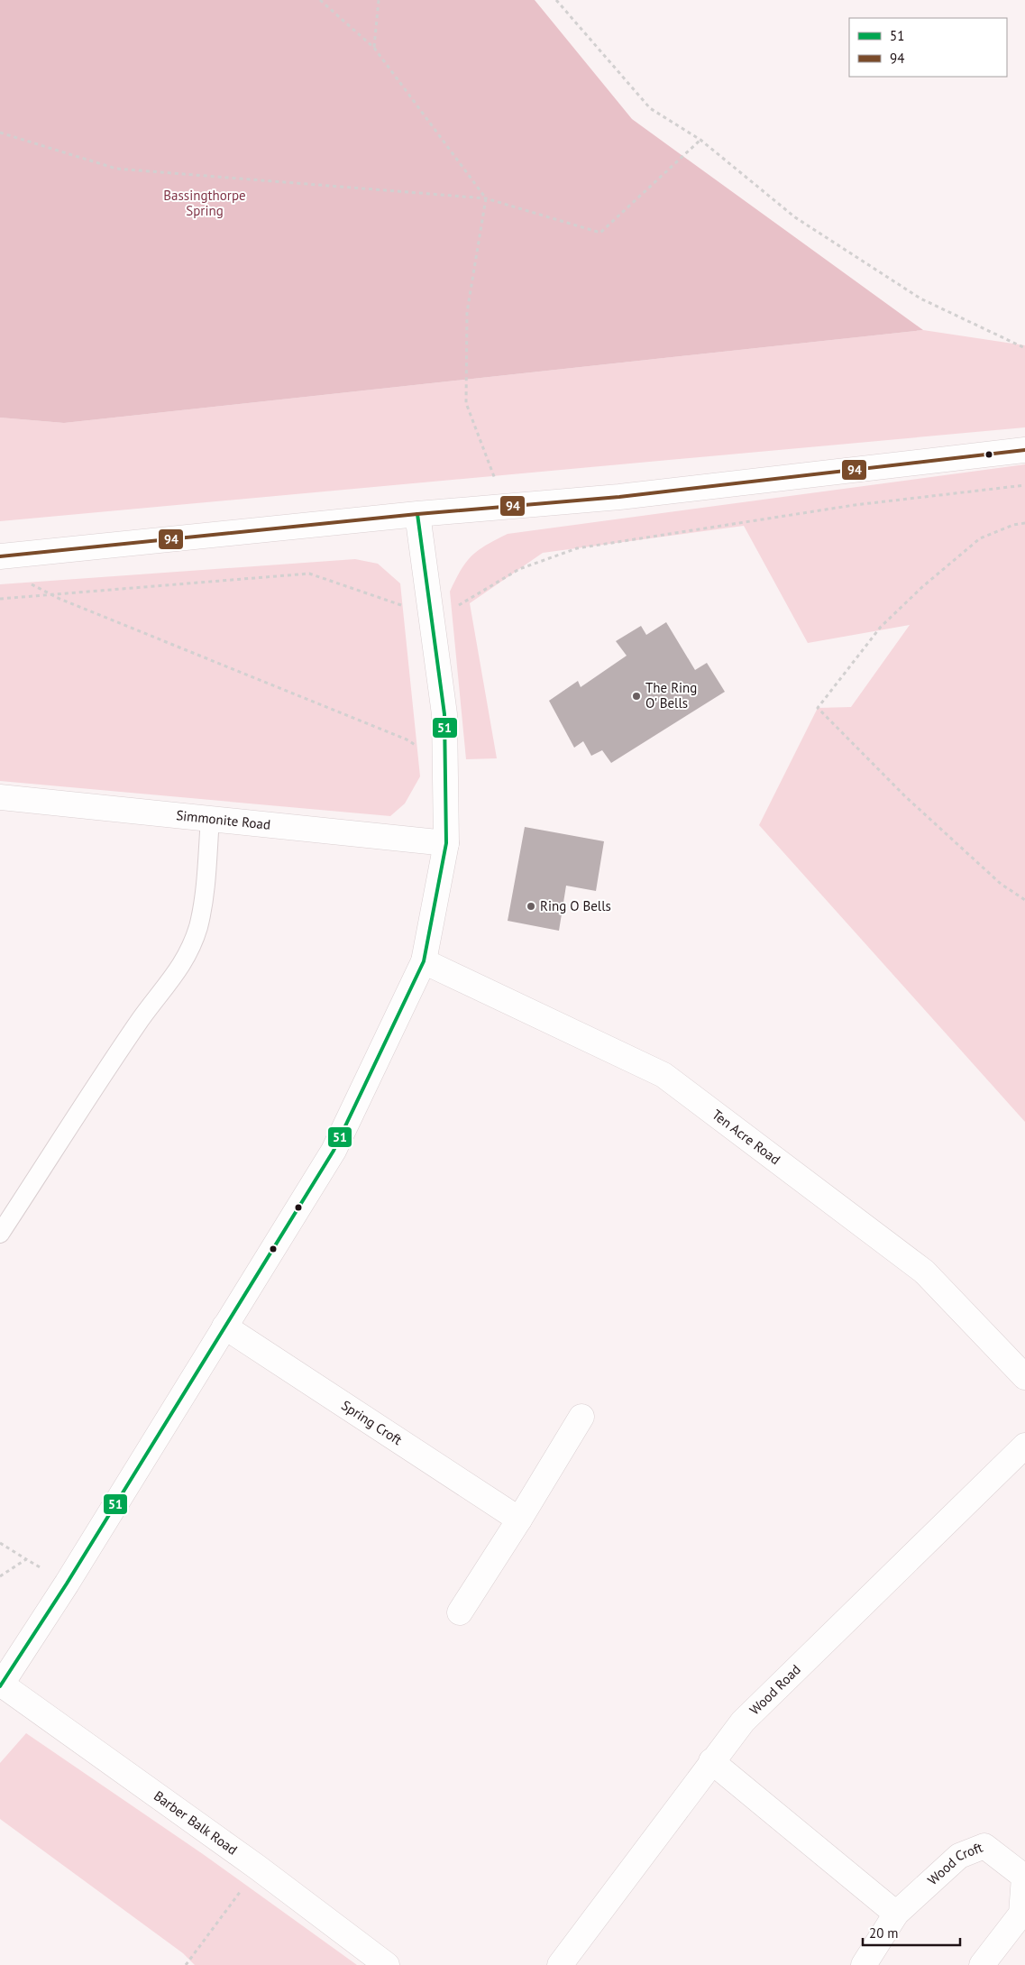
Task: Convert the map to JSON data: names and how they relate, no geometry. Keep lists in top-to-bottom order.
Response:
{
  "streets": {
    "street": [
      "Simmonite Road",
      "Ten Acre Road",
      "Spring Croft",
      "Wood Road",
      "Barber Balk Road",
      "Wood Croft"
    ]
  },
  "parks": ["Bassingthorpe Spring"],
  "places": ["The Ring O' Bells", "Ring O Bells"],
  "lines": ["transit line 94", "transit line 51"],
  "legend": ["51", "94"],
  "scale_bar": "20 m"
}
